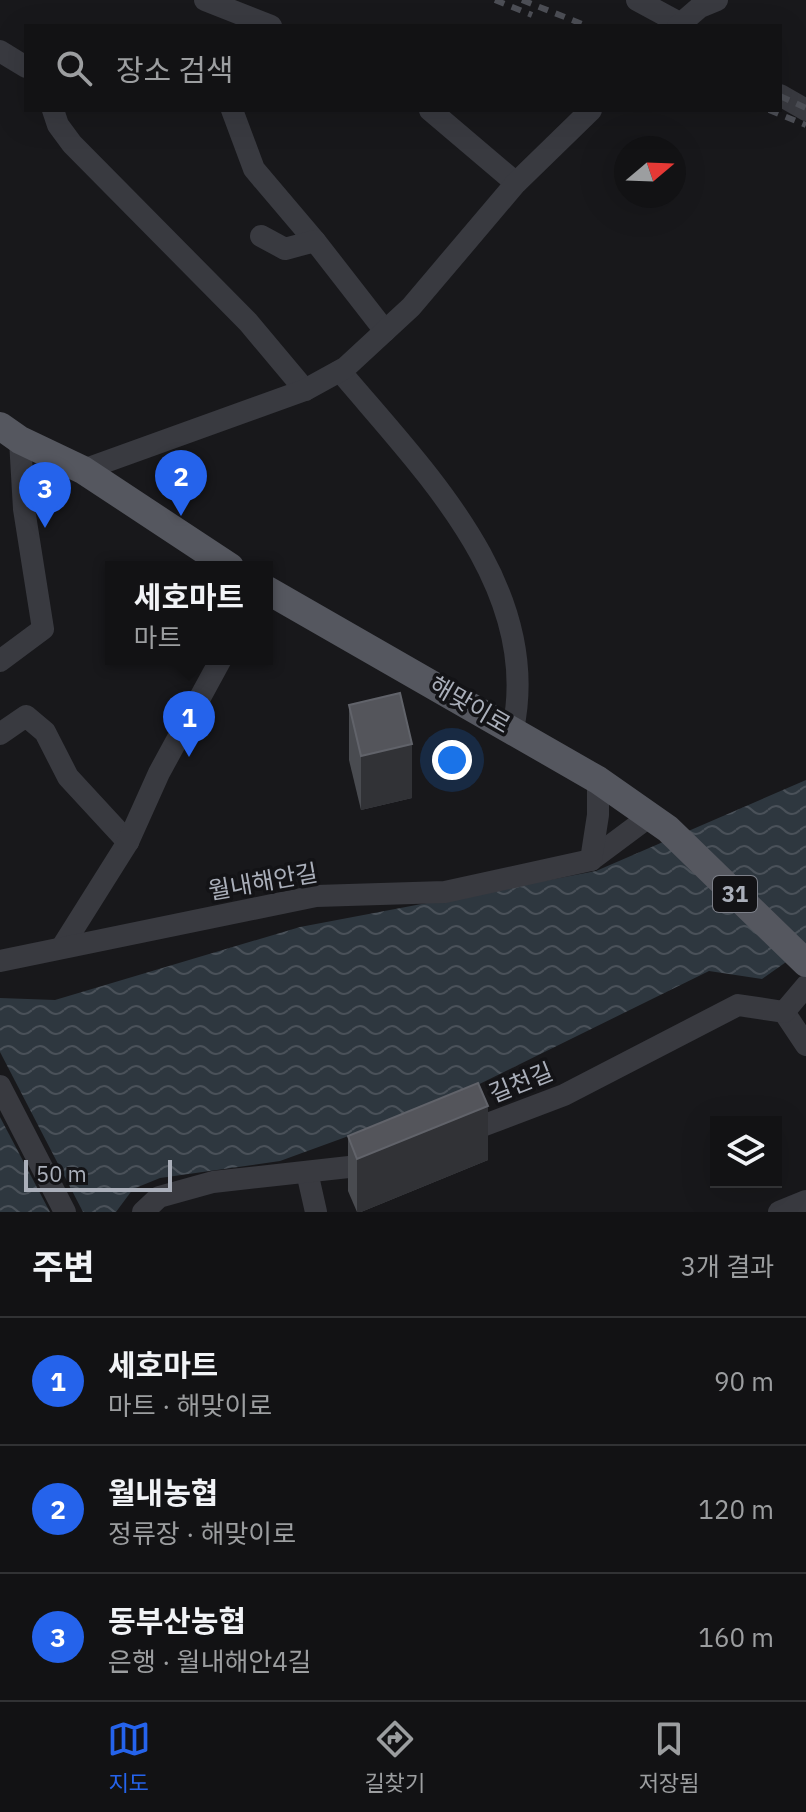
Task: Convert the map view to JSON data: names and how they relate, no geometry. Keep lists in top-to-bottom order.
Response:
{
  "streets": {
    "main road": ["해맞이로", "31"],
    "street": ["월내해안길", "길천길"]
  },
  "crossings": [
    ["해맞이로", "31"]
  ],
  "scale_bar": "50 m",
  "north": "right",
  "page": {
    "search": "장소 검색",
    "pins": ["2", "3", "1"],
    "popup": ["세호마트", "마트"],
    "scale": "50 m",
    "heading": ["주변", "3개 결과"],
    "list": [
      {
        "mark": "1",
        "name": "세호마트",
        "note": "마트 · 해맞이로",
        "value": "90 m"
      },
      {
        "mark": "2",
        "name": "월내농협",
        "note": "정류장 · 해맞이로",
        "value": "120 m"
      },
      {
        "mark": "3",
        "name": "동부산농협",
        "note": "은행 · 월내해안4길",
        "value": "160 m"
      }
    ],
    "nav": ["지도", "길찾기", "저장됨"]
  }
}
